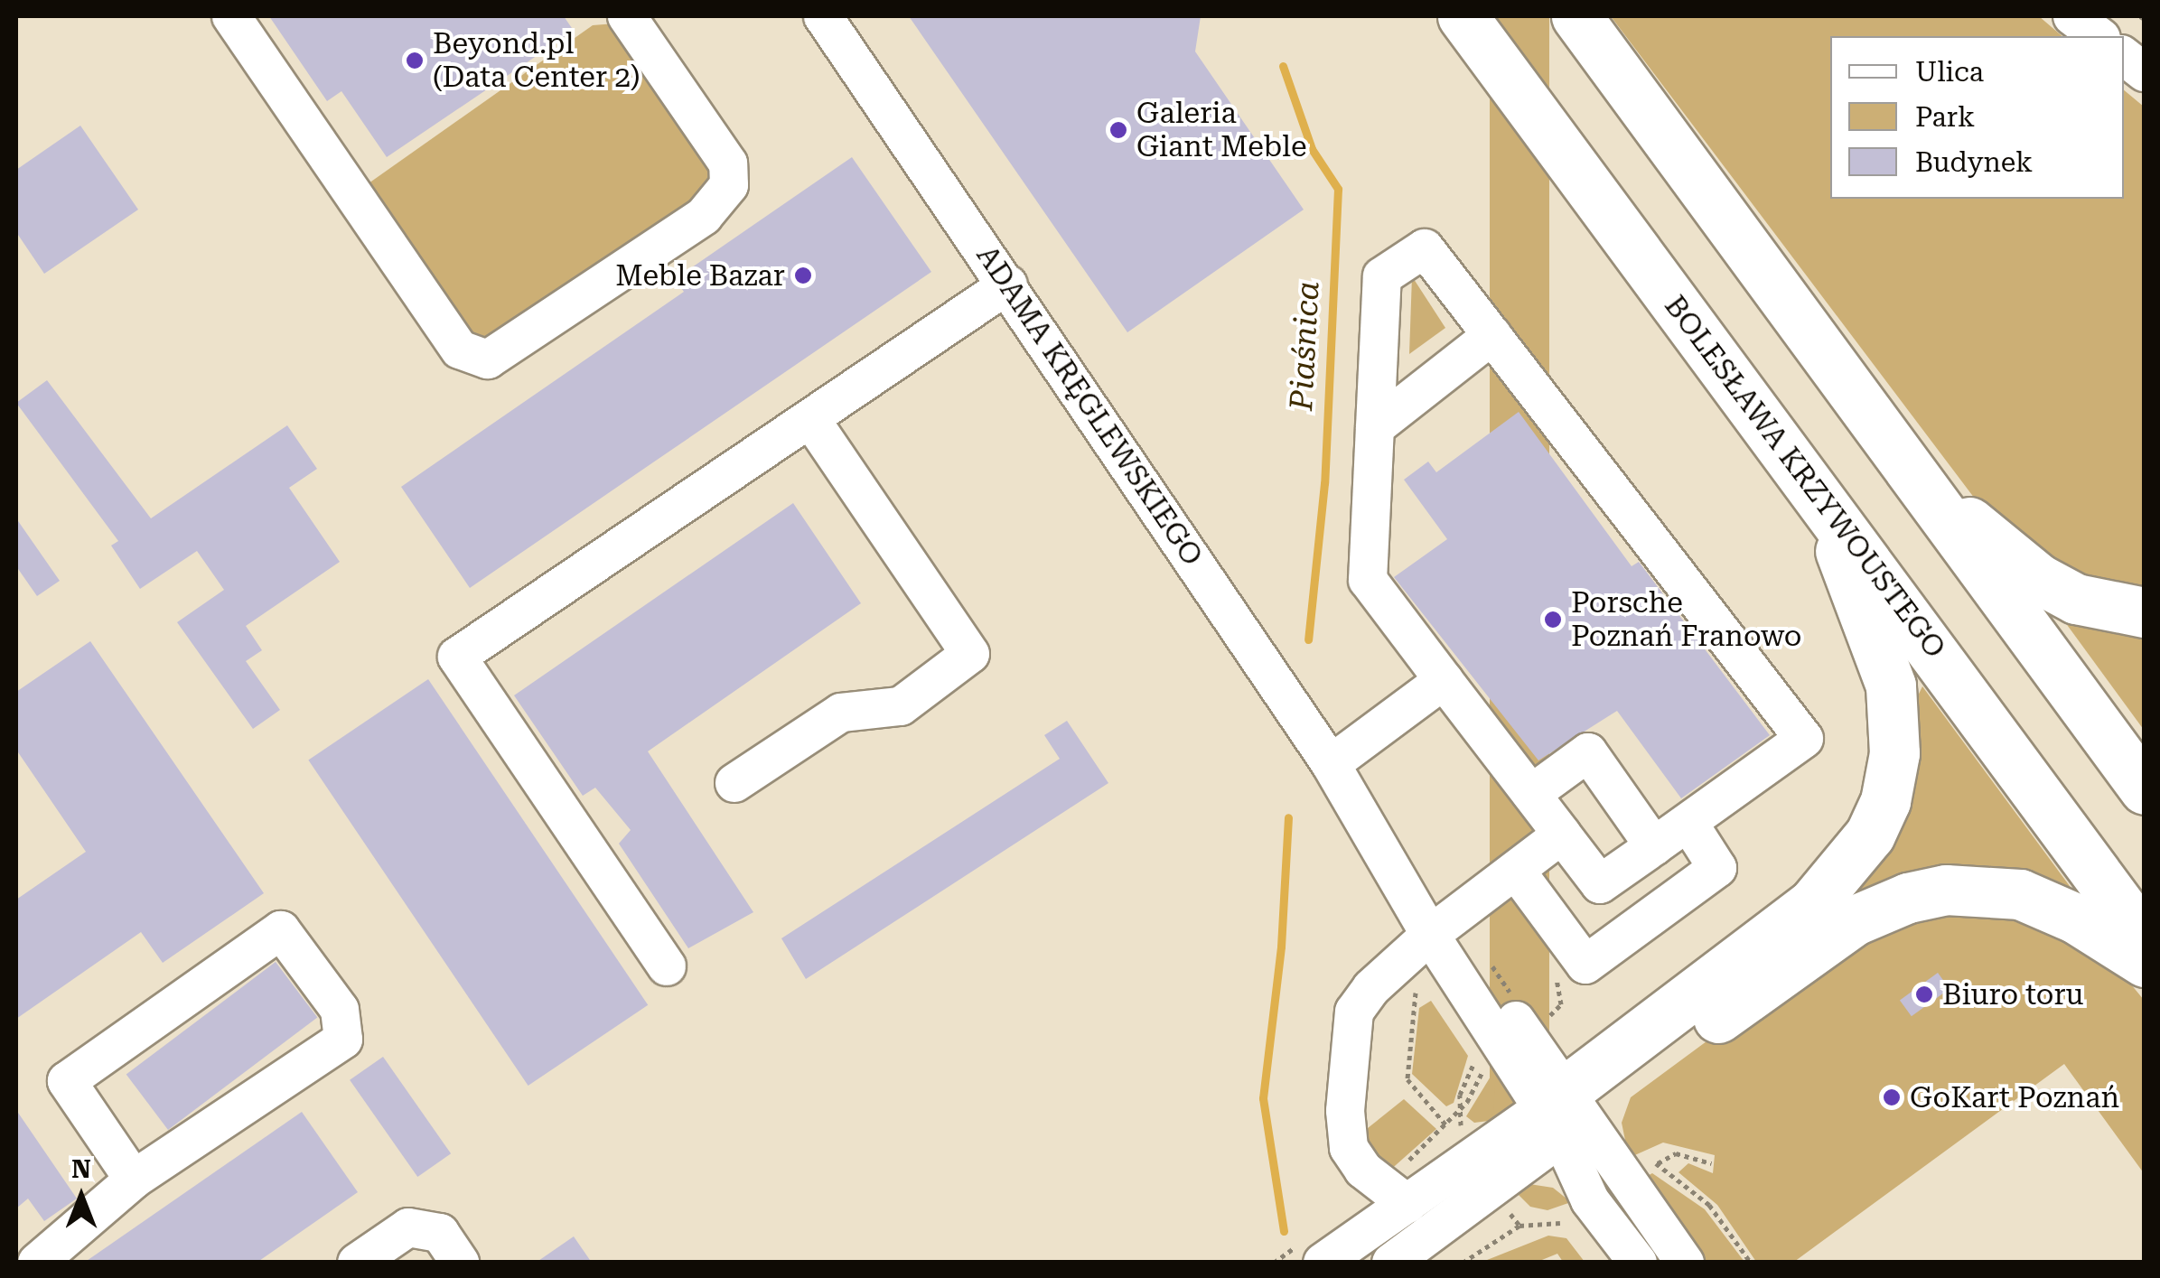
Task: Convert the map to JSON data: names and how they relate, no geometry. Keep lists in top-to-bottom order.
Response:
{
  "streets": {
    "main road": ["BOLESŁAWA KRZYWOUSTEGO"],
    "street": ["ADAMA KRĘGLEWSKIEGO"]
  },
  "water": ["Piaśnica"],
  "places": [
    "Beyond.pl (Data Center 2)",
    "Galeria Giant Meble",
    "Meble Bazar",
    "Porsche Poznań Franowo",
    "Biuro toru",
    "GoKart Poznań"
  ],
  "legend": ["Ulica", "Park", "Budynek"],
  "north": "top"
}
